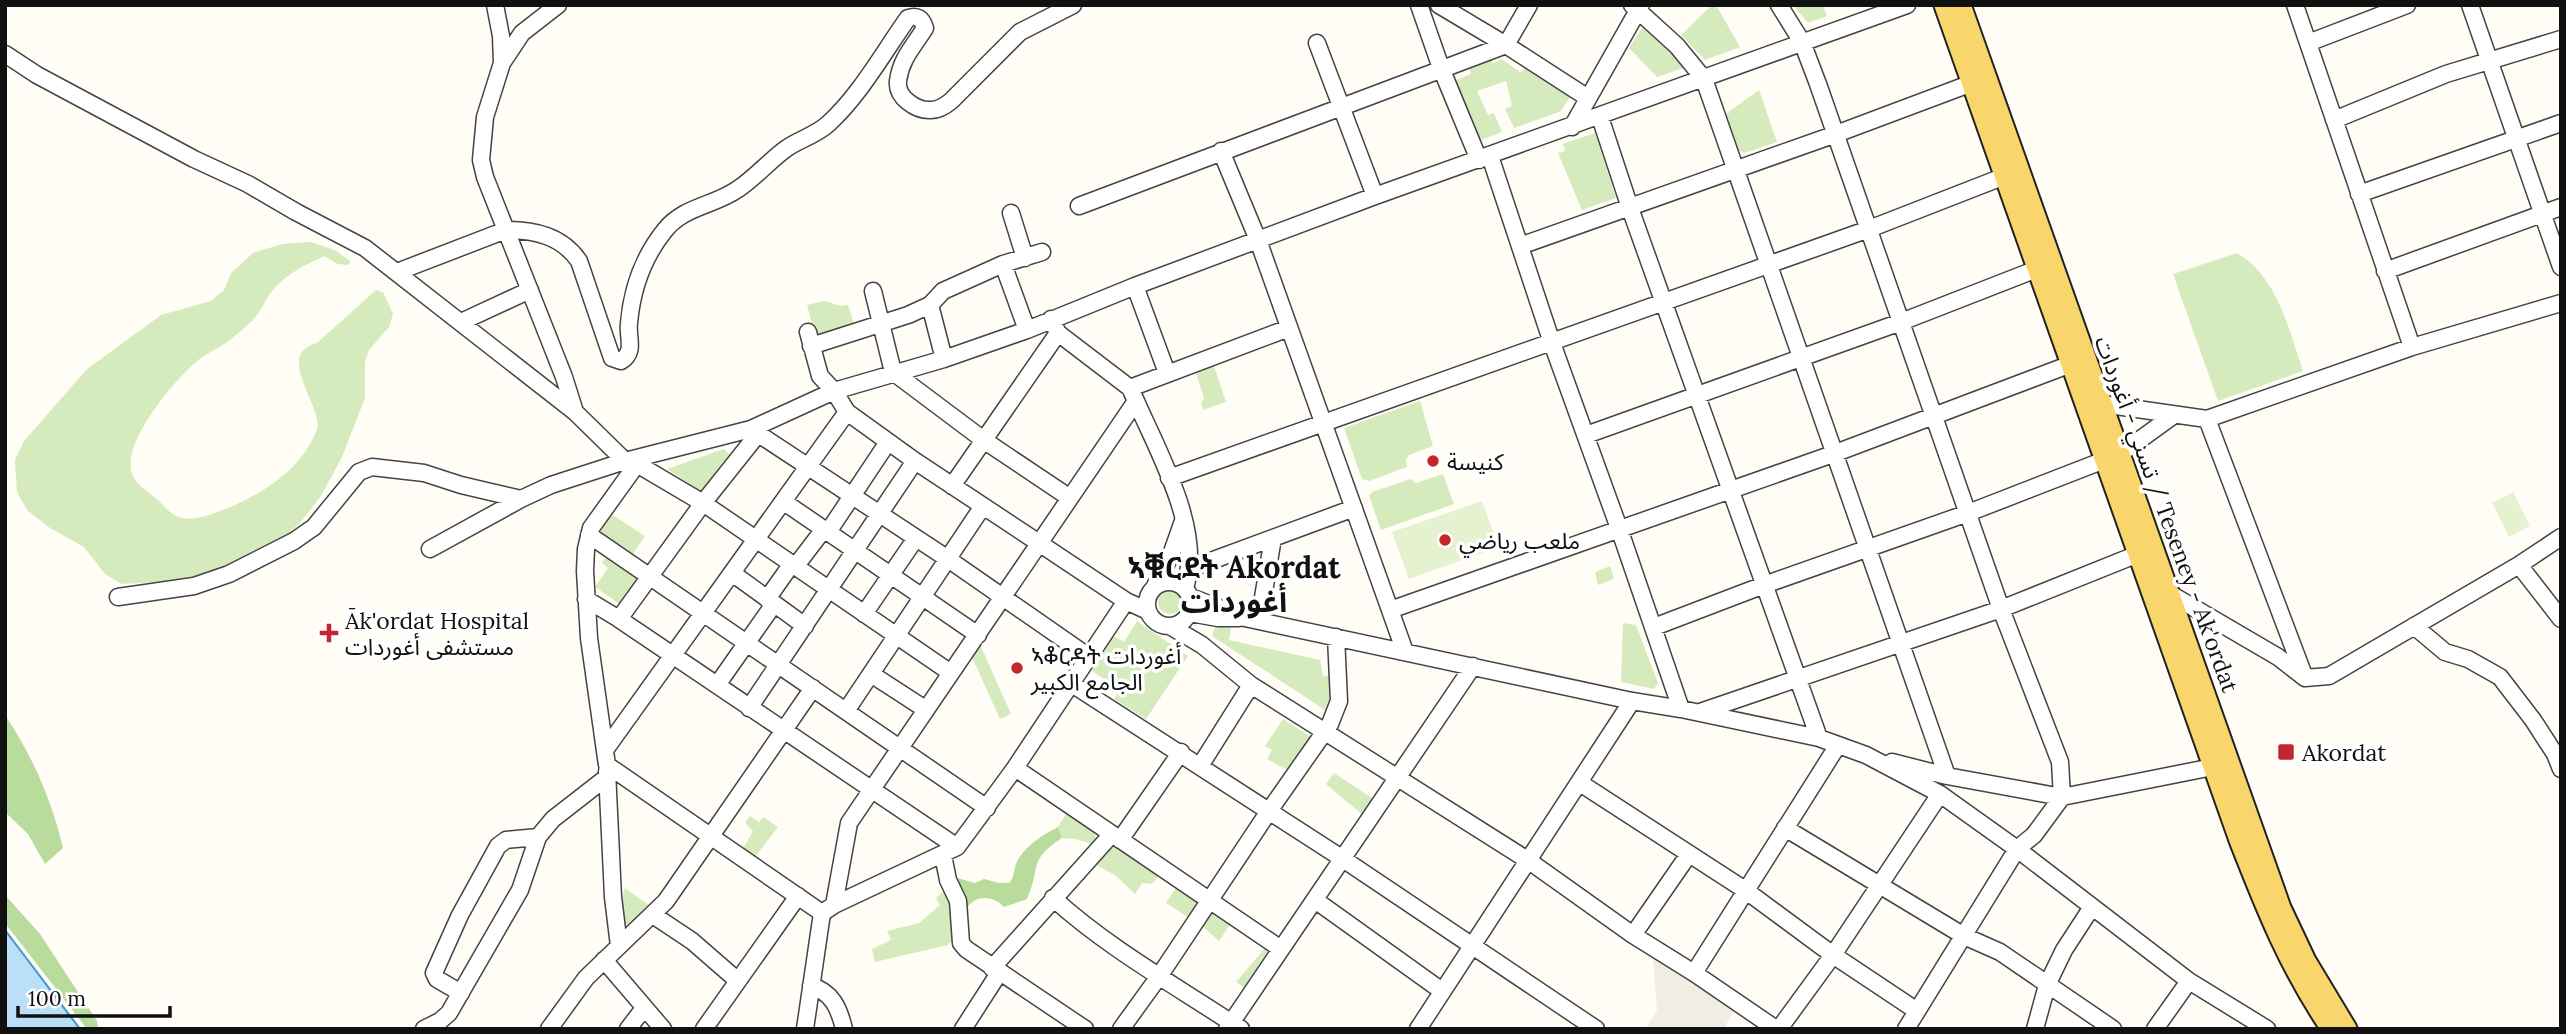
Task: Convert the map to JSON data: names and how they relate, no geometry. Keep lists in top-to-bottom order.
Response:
{
  "streets": {
    "main road": ["تسني - أغوردات / Teseney - Ak'ordat"]
  },
  "districts": ["ኣቑርደት Akordat أغوردات"],
  "places": {
    "other": ["كنيسة", "ملعب رياضي", "ኣቆርዳት أغوردات الجامع الكبير"],
    "health": ["Āk'ordat Hospital مستشفى أغوردات"],
    "transit": ["Akordat"]
  },
  "scale_bar": "100 m"
}
